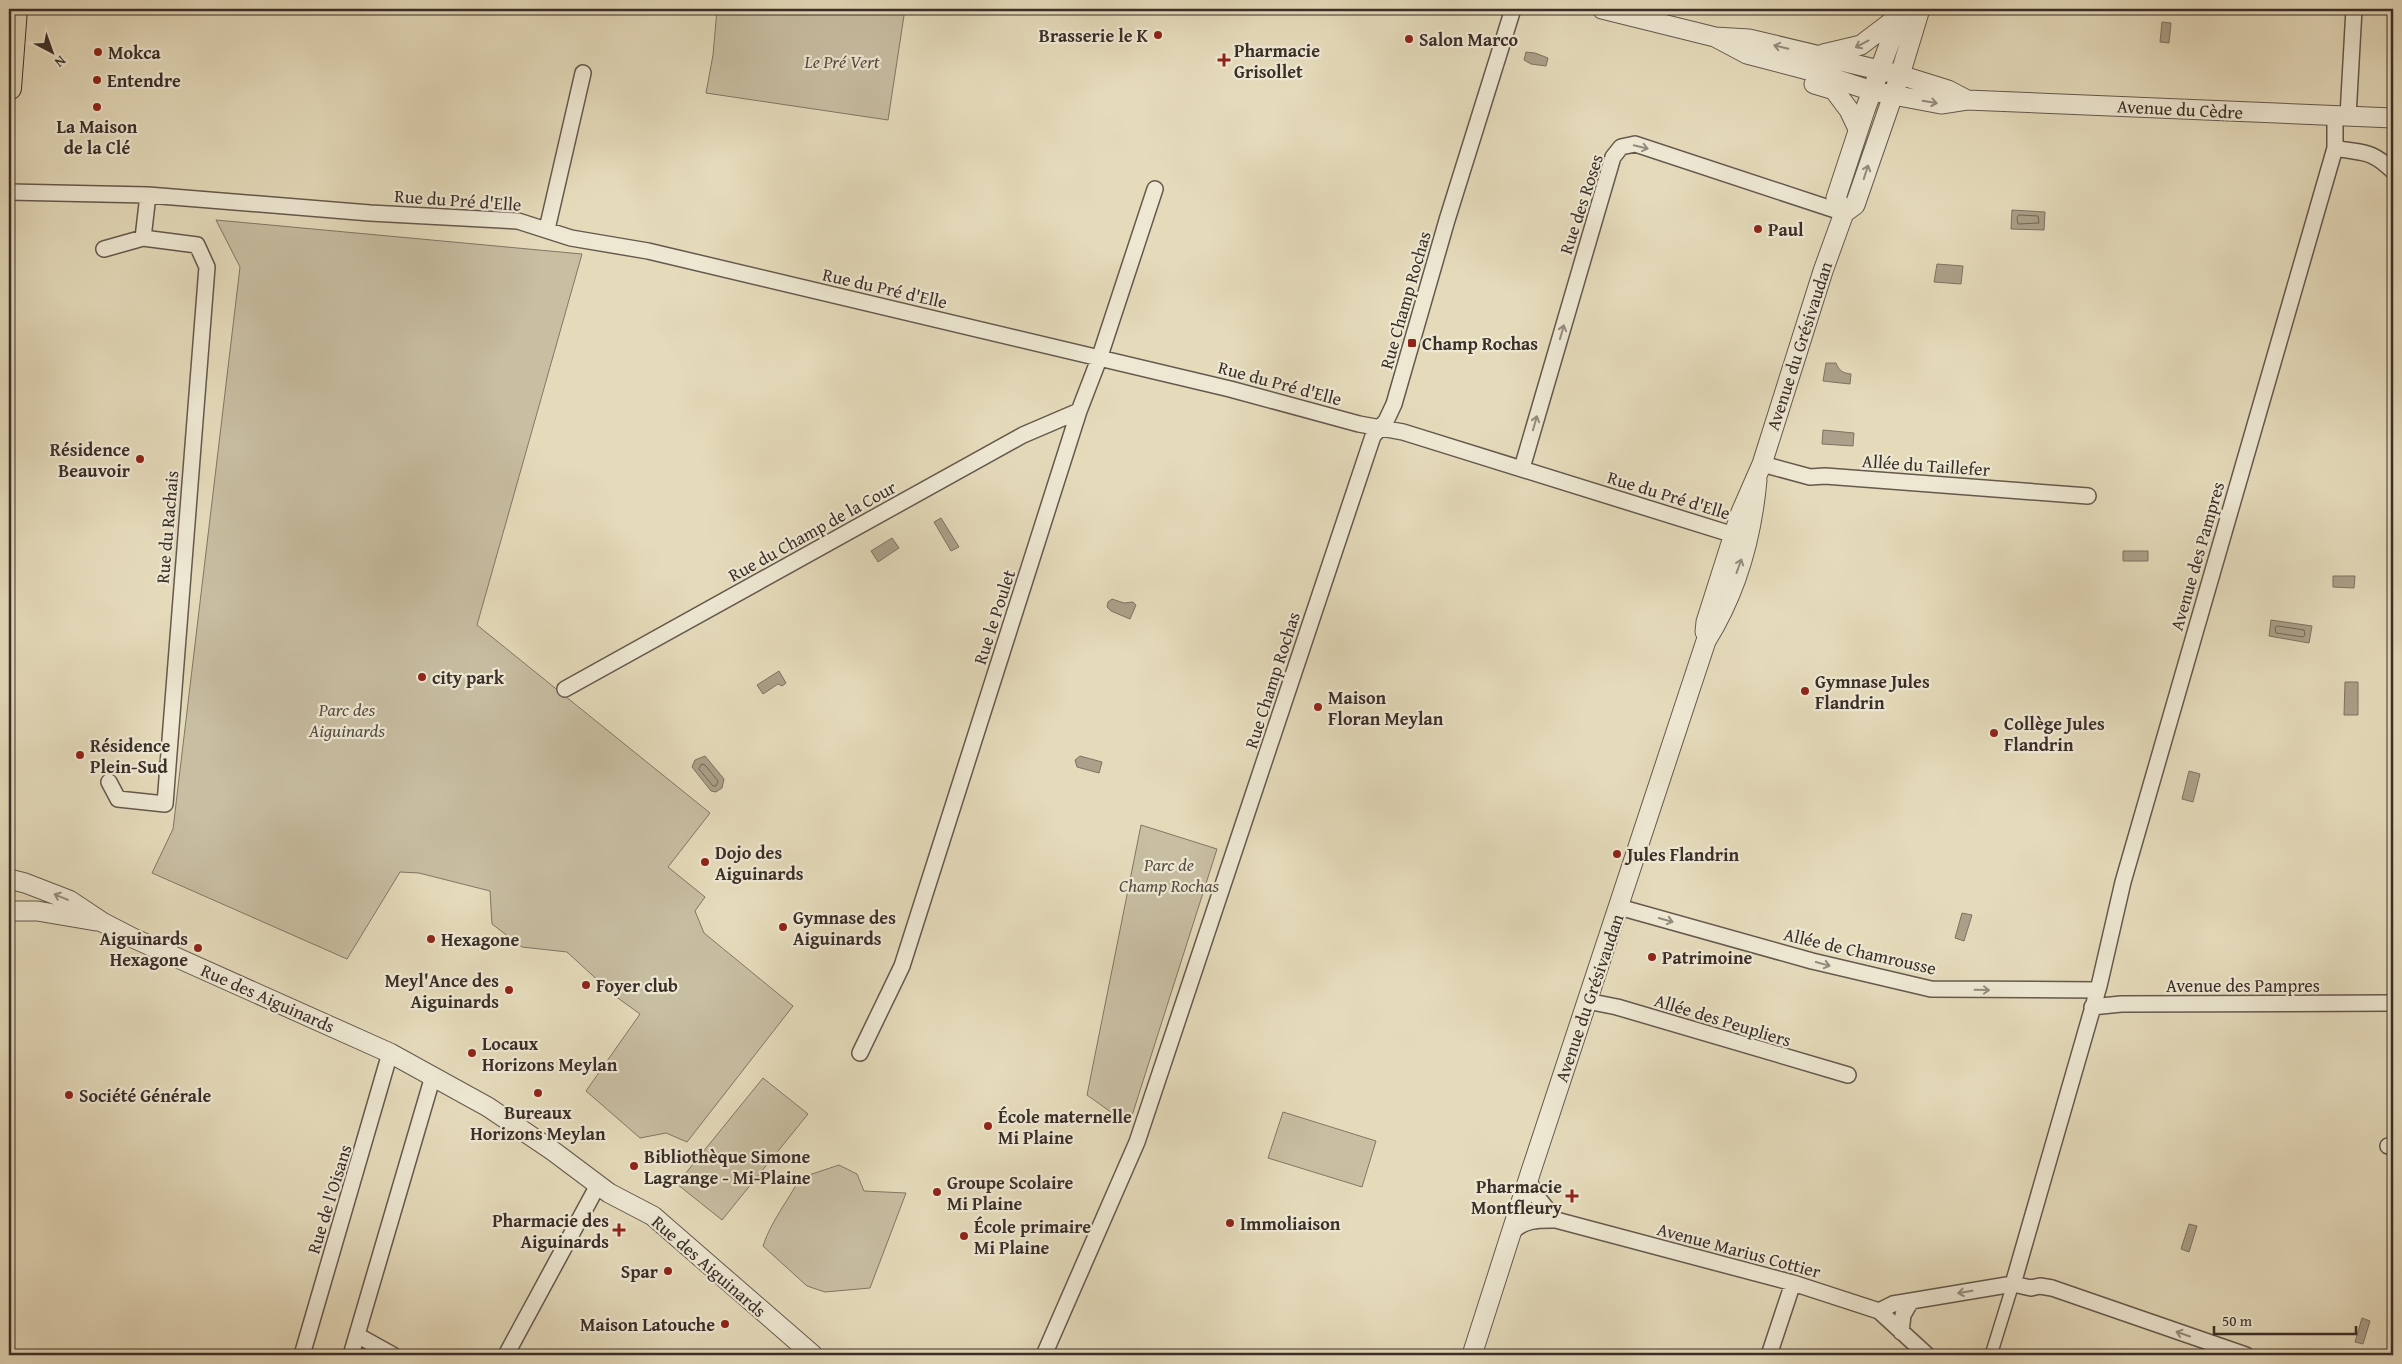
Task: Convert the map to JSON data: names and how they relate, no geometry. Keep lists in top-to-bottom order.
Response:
{
  "streets": {
    "street": [
      "Avenue du Cèdre",
      "Rue du Pré d'Elle",
      "Rue des Roses",
      "Rue Champ Rochas",
      "Avenue du Grésivaudan",
      "Allée du Taillefer",
      "Rue du Rachais",
      "Rue du Champ de la Cour",
      "Avenue des Pampres",
      "Rue le Poulet",
      "Allée de Chamrousse",
      "Rue des Aiguinards",
      "Allée des Peupliers",
      "Rue de l'Oisans",
      "Avenue Marius Cottier"
    ]
  },
  "crossings": [
    ["Avenue du Cèdre", "Avenue du Grésivaudan"],
    ["Avenue du Cèdre", "Avenue des Pampres"],
    ["Rue du Pré d'Elle", "Rue des Roses"],
    ["Rue du Pré d'Elle", "Rue Champ Rochas"],
    ["Rue du Pré d'Elle", "Avenue du Grésivaudan"],
    ["Rue du Pré d'Elle", "Rue le Poulet"],
    ["Rue des Roses", "Avenue du Grésivaudan"],
    ["Avenue du Grésivaudan", "Allée du Taillefer"],
    ["Avenue du Grésivaudan", "Allée de Chamrousse"],
    ["Avenue du Grésivaudan", "Allée des Peupliers"],
    ["Avenue du Grésivaudan", "Avenue Marius Cottier"],
    ["Rue du Champ de la Cour", "Rue le Poulet"],
    ["Avenue des Pampres", "Allée de Chamrousse"],
    ["Rue des Aiguinards", "Rue de l'Oisans"]
  ],
  "one_way": ["Allée de Chamrousse"],
  "parks": ["Le Pré Vert", "Parc des Aiguinards", "Parc de Champ Rochas"],
  "places": {
    "other": [
      "Brasserie le K",
      "Salon Marco",
      "Mokca",
      "Entendre",
      "La Maison de la Clé",
      "Paul",
      "Résidence Beauvoir",
      "city park",
      "Gymnase Jules Flandrin",
      "Maison Floran Meylan",
      "Collège Jules Flandrin",
      "Résidence Plein-Sud",
      "Jules Flandrin",
      "Dojo des Aiguinards",
      "Gymnase des Aiguinards",
      "Hexagone",
      "Aiguinards Hexagone",
      "Patrimoine",
      "Foyer club",
      "Meyl'Ance des Aiguinards",
      "Locaux Horizons Meylan",
      "Bureaux Horizons Meylan",
      "Société Générale",
      "École maternelle Mi Plaine",
      "Bibliothèque Simone Lagrange - Mi-Plaine",
      "Groupe Scolaire Mi Plaine",
      "Immoliaison",
      "École primaire Mi Plaine",
      "Spar",
      "Maison Latouche"
    ],
    "health": ["Pharmacie Grisollet", "Pharmacie Montfleury", "Pharmacie des Aiguinards"],
    "transit": ["Champ Rochas"]
  },
  "scale_bar": "50 m",
  "north": "bottom right"
}
